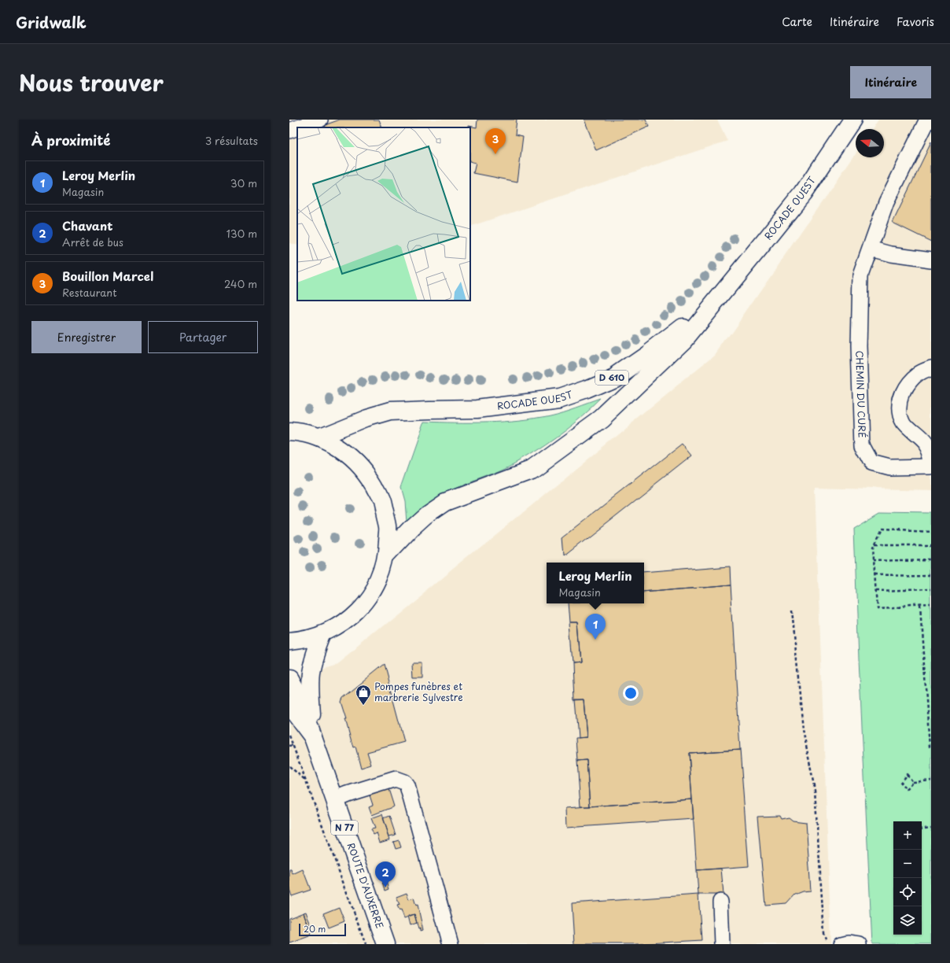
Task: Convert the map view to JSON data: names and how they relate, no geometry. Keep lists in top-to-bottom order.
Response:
{
  "streets": {
    "main road": [
      "ROCADE OUEST",
      "D 610",
      "N 77",
      "ROUTE D'AUXERRE"
    ],
    "street": ["CHEMIN DU CURÉ"]
  },
  "places": {
    "shop": ["Pompes funèbres et marbrerie Sylvestre"]
  },
  "scale_bar": "20 m",
  "north": "left",
  "page": {
    "header": "Gridwalk",
    "nav": ["Carte", "Itinéraire", "Favoris"],
    "title": "Nous trouver",
    "buttons": [
      "Itinéraire",
      ["Enregistrer", "Partager"]
    ],
    "heading": ["À proximité", "3 résultats"],
    "pins": ["3", "1", "2"],
    "list": [
      {
        "mark": "1",
        "name": "Leroy Merlin",
        "note": "Magasin",
        "value": "30 m"
      },
      {
        "mark": "2",
        "name": "Chavant",
        "note": "Arrêt de bus",
        "value": "130 m"
      },
      {
        "mark": "3",
        "name": "Bouillon Marcel",
        "note": "Restaurant",
        "value": "240 m"
      }
    ],
    "popup": ["Leroy Merlin", "Magasin"],
    "map_buttons": ["+", "−"],
    "scale": "20 m"
  }
}
